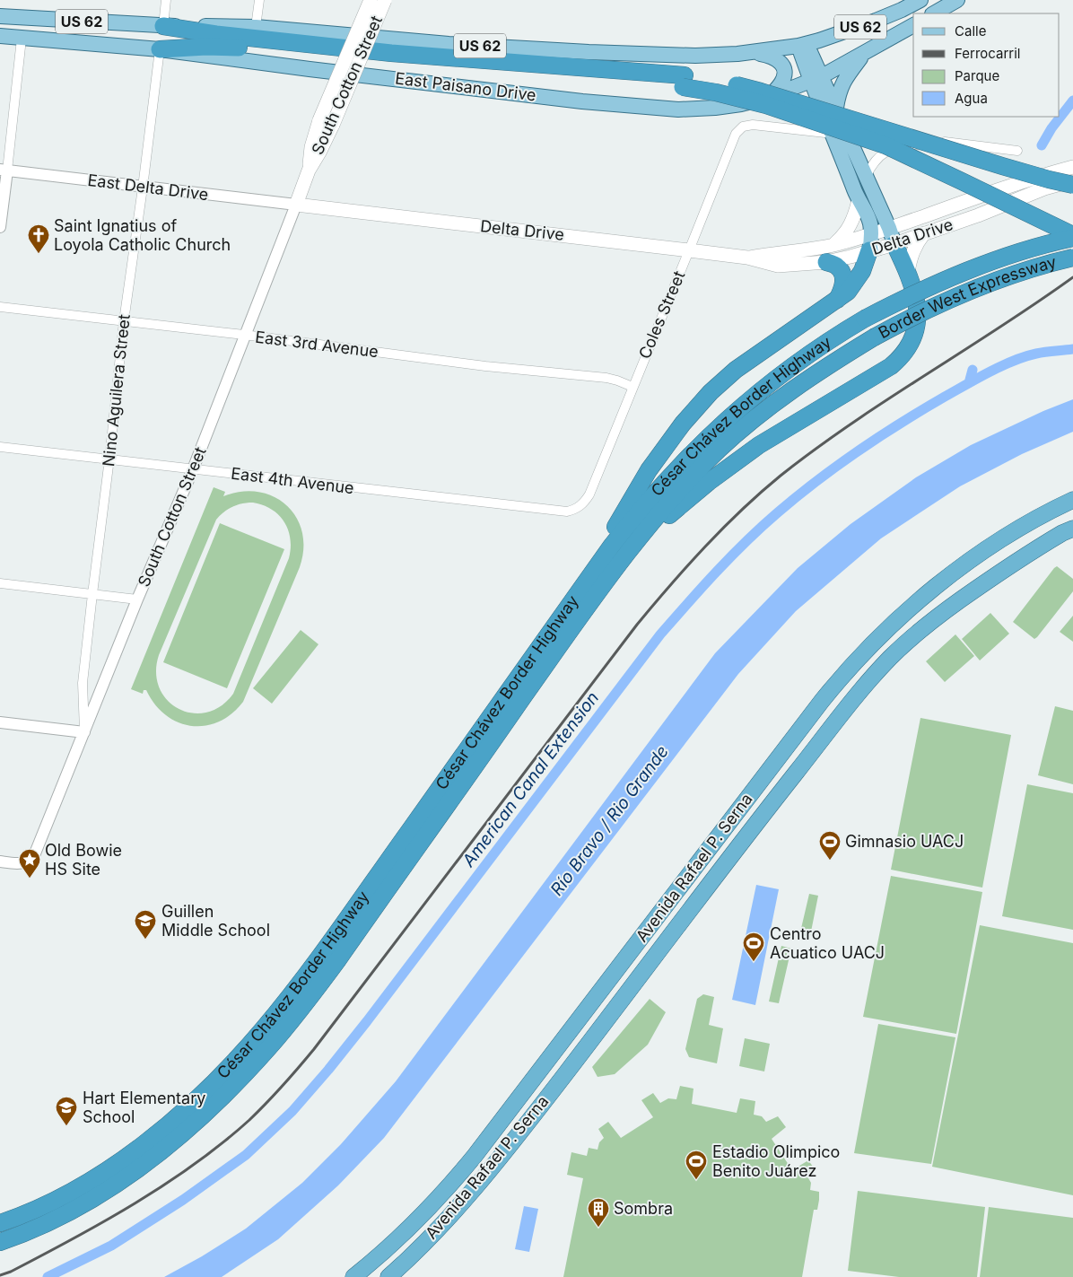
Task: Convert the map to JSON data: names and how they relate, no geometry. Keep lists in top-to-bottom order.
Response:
{
  "streets": {
    "highway": ["Border West Expressway", "César Chávez Border Highway", "Avenida Rafael P. Serna"],
    "main road": [
      "US 62",
      "South Cotton Street",
      "East Paisano Drive",
      "Delta Drive"
    ],
    "street": [
      "East Delta Drive",
      "Coles Street",
      "East 3rd Avenue",
      "Nino Aguilera Street",
      "East 4th Avenue"
    ]
  },
  "crossings": [
    ["South Cotton Street", "East Delta Drive"],
    ["South Cotton Street", "Delta Drive"],
    ["South Cotton Street", "East 3rd Avenue"],
    ["South Cotton Street", "Nino Aguilera Street"],
    ["South Cotton Street", "East 4th Avenue"],
    ["East Paisano Drive", "Nino Aguilera Street"],
    ["East Delta Drive", "Delta Drive"],
    ["East Delta Drive", "Nino Aguilera Street"],
    ["Delta Drive", "Coles Street"],
    ["Border West Expressway", "César Chávez Border Highway"],
    ["Coles Street", "East 3rd Avenue"],
    ["Coles Street", "East 4th Avenue"],
    ["East 3rd Avenue", "Nino Aguilera Street"],
    ["Nino Aguilera Street", "East 4th Avenue"]
  ],
  "water": ["American Canal Extension", "Río Bravo / Rio Grande"],
  "places": {
    "church": ["Saint Ignatius of Loyola Catholic Church"],
    "sports": ["Gimnasio UACJ", "Centro Acuatico UACJ", "Estadio Olimpico Benito Juárez"],
    "place": ["Old Bowie HS Site"],
    "school or university": ["Guillen Middle School", "Hart Elementary School"],
    "building": ["Sombra"]
  },
  "legend": [
    "Calle",
    "Ferrocarril",
    "Parque",
    "Agua"
  ]
}
